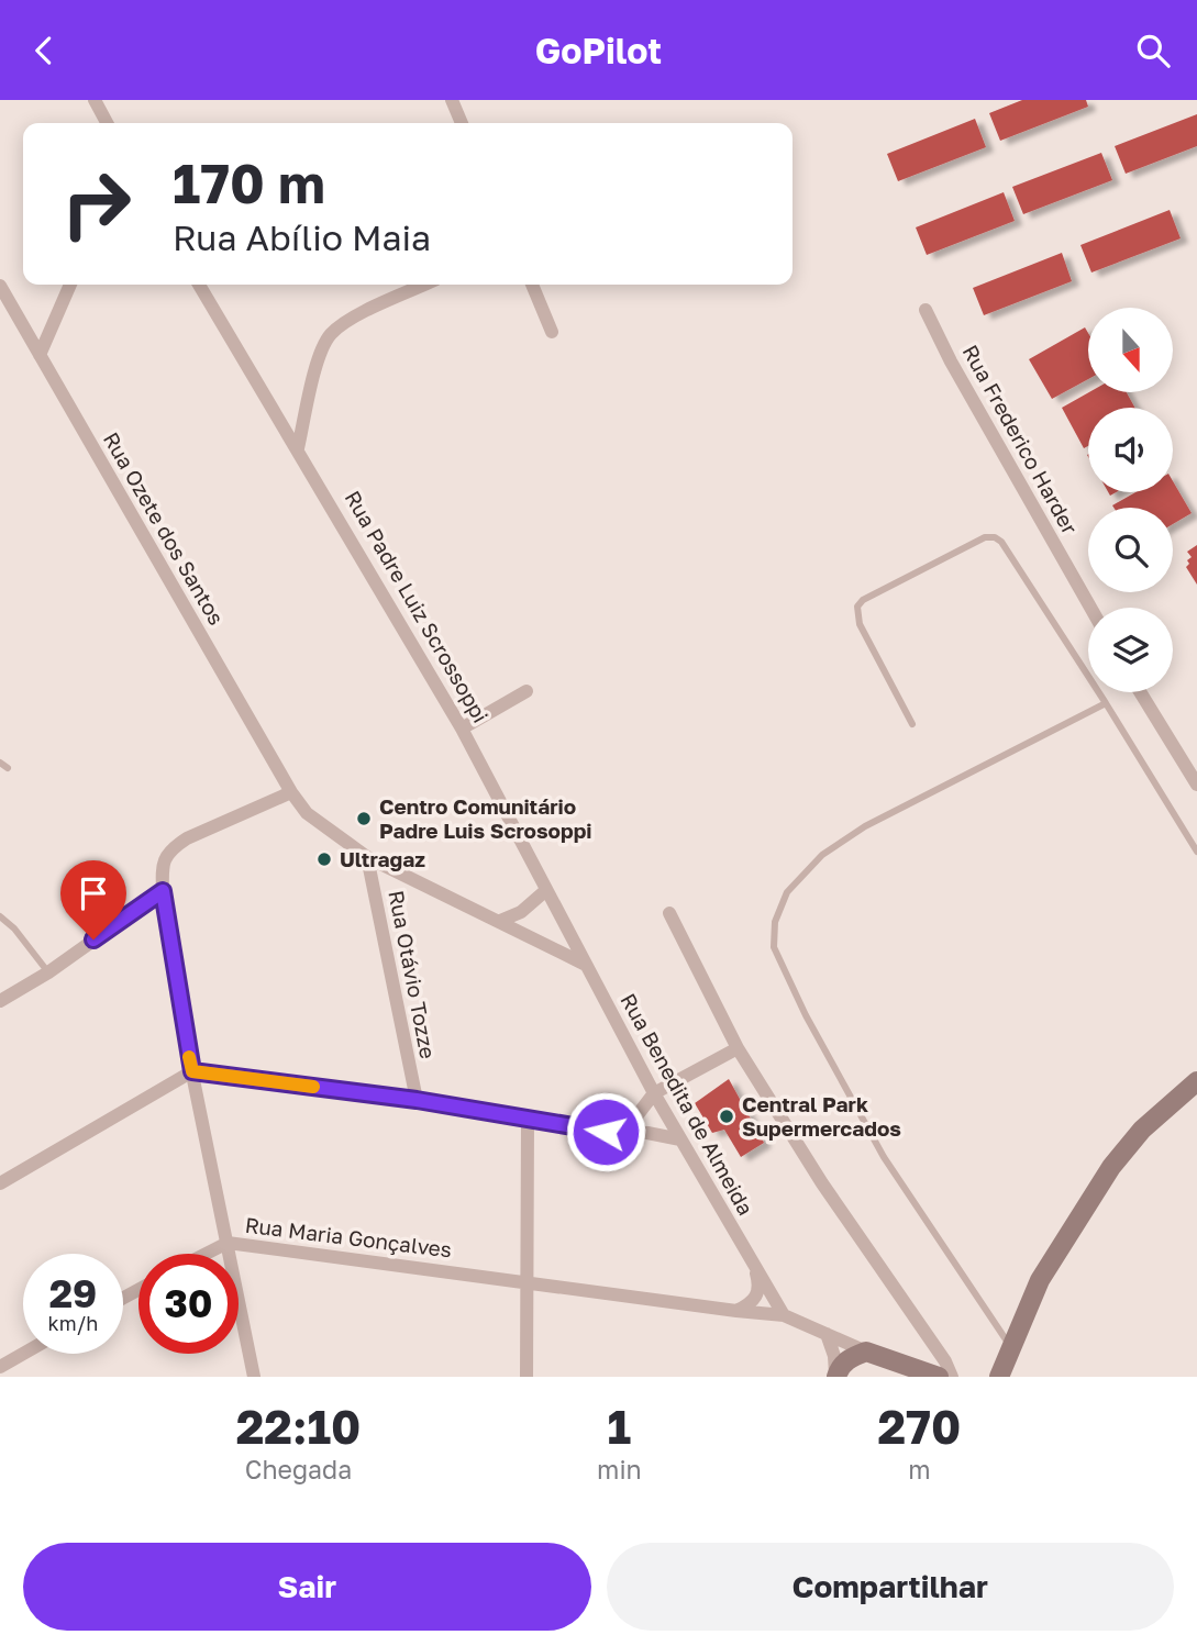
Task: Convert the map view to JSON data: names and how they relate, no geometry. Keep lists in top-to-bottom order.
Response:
{
  "streets": {
    "street": [
      "Rua Frederico Harder",
      "Rua Ozete dos Santos",
      "Rua Padre Luiz Scrossoppi",
      "Rua Otávio Tozze",
      "Rua Benedita de Almeida",
      "Rua Maria Gonçalves"
    ]
  },
  "crossings": [
    ["Rua Ozete dos Santos", "Rua Padre Luiz Scrossoppi"],
    ["Rua Ozete dos Santos", "Rua Otávio Tozze"],
    ["Rua Ozete dos Santos", "Rua Benedita de Almeida"],
    ["Rua Padre Luiz Scrossoppi", "Rua Benedita de Almeida"],
    ["Rua Benedita de Almeida", "Rua Maria Gonçalves"]
  ],
  "places": ["Centro Comunitário Padre Luis Scrosoppi", "Ultragaz", "Central Park Supermercados"],
  "north": "bottom",
  "page": {
    "header": "GoPilot",
    "turn": ["170 m", "Rua Abílio Maia"],
    "speed": "29 km/h",
    "limit": "30",
    "eta": [
      "22:10",
      "Chegada",
      "1",
      "min",
      "270",
      "m"
    ],
    "buttons": ["Sair", "Compartilhar"]
  }
}
